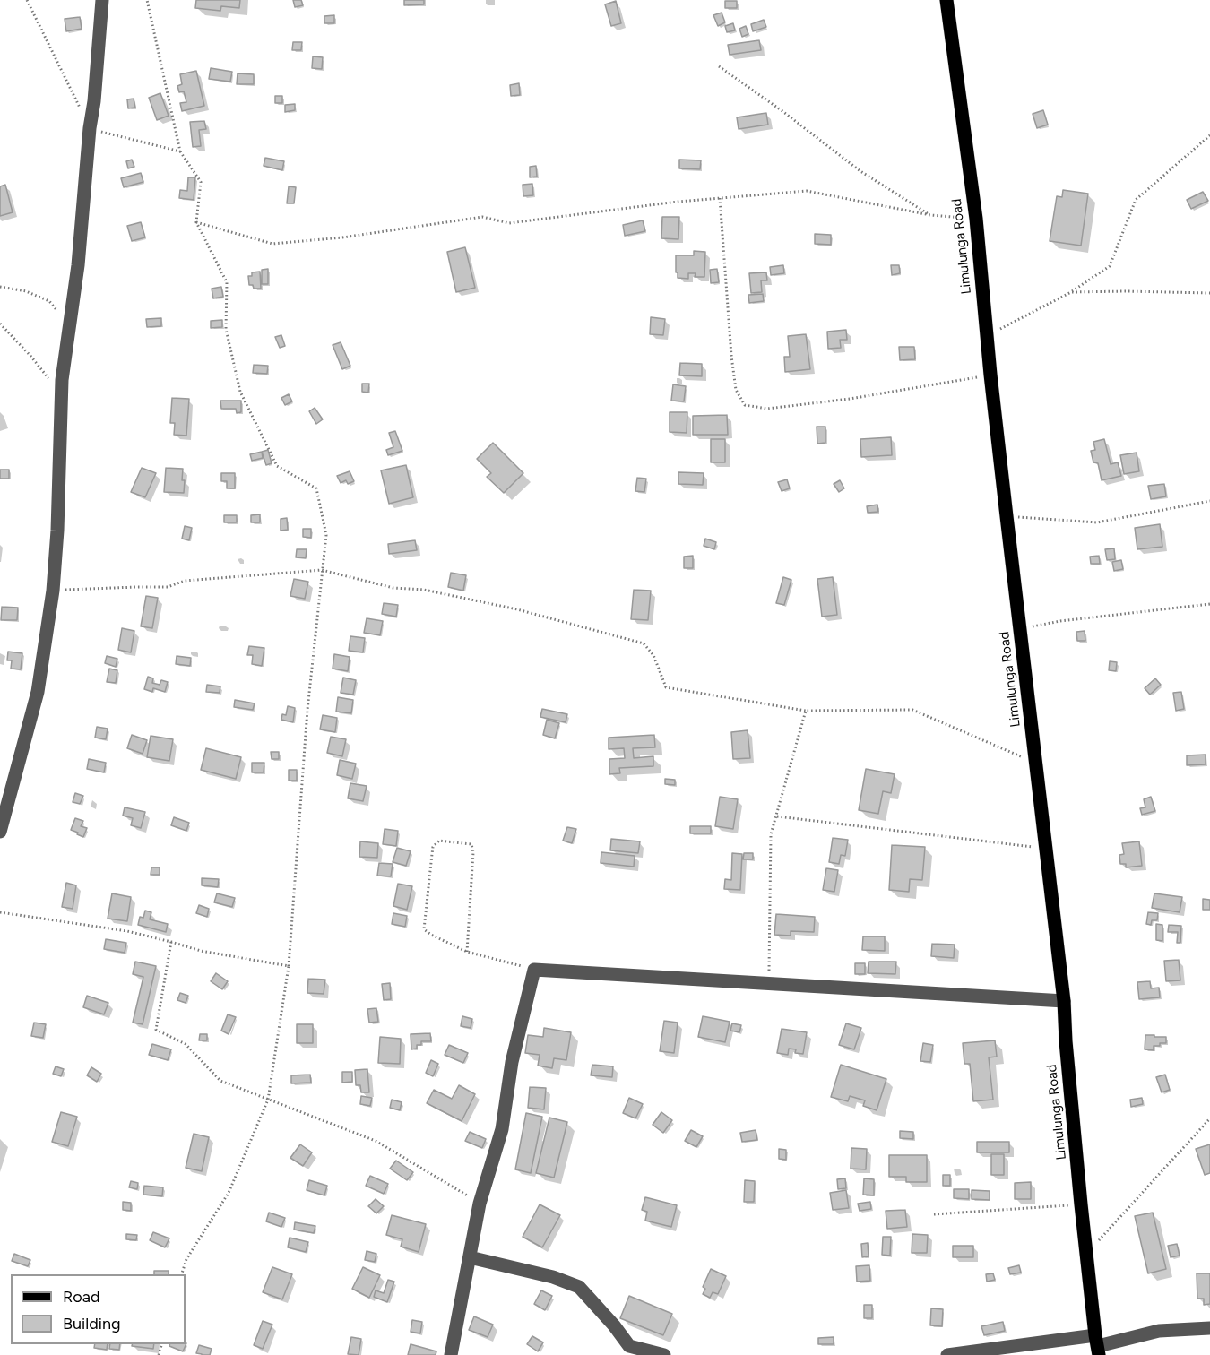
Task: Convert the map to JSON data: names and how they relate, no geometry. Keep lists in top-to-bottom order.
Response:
{
  "streets": {
    "main road": ["Limulunga Road"]
  },
  "legend": ["Road", "Building"]
}
